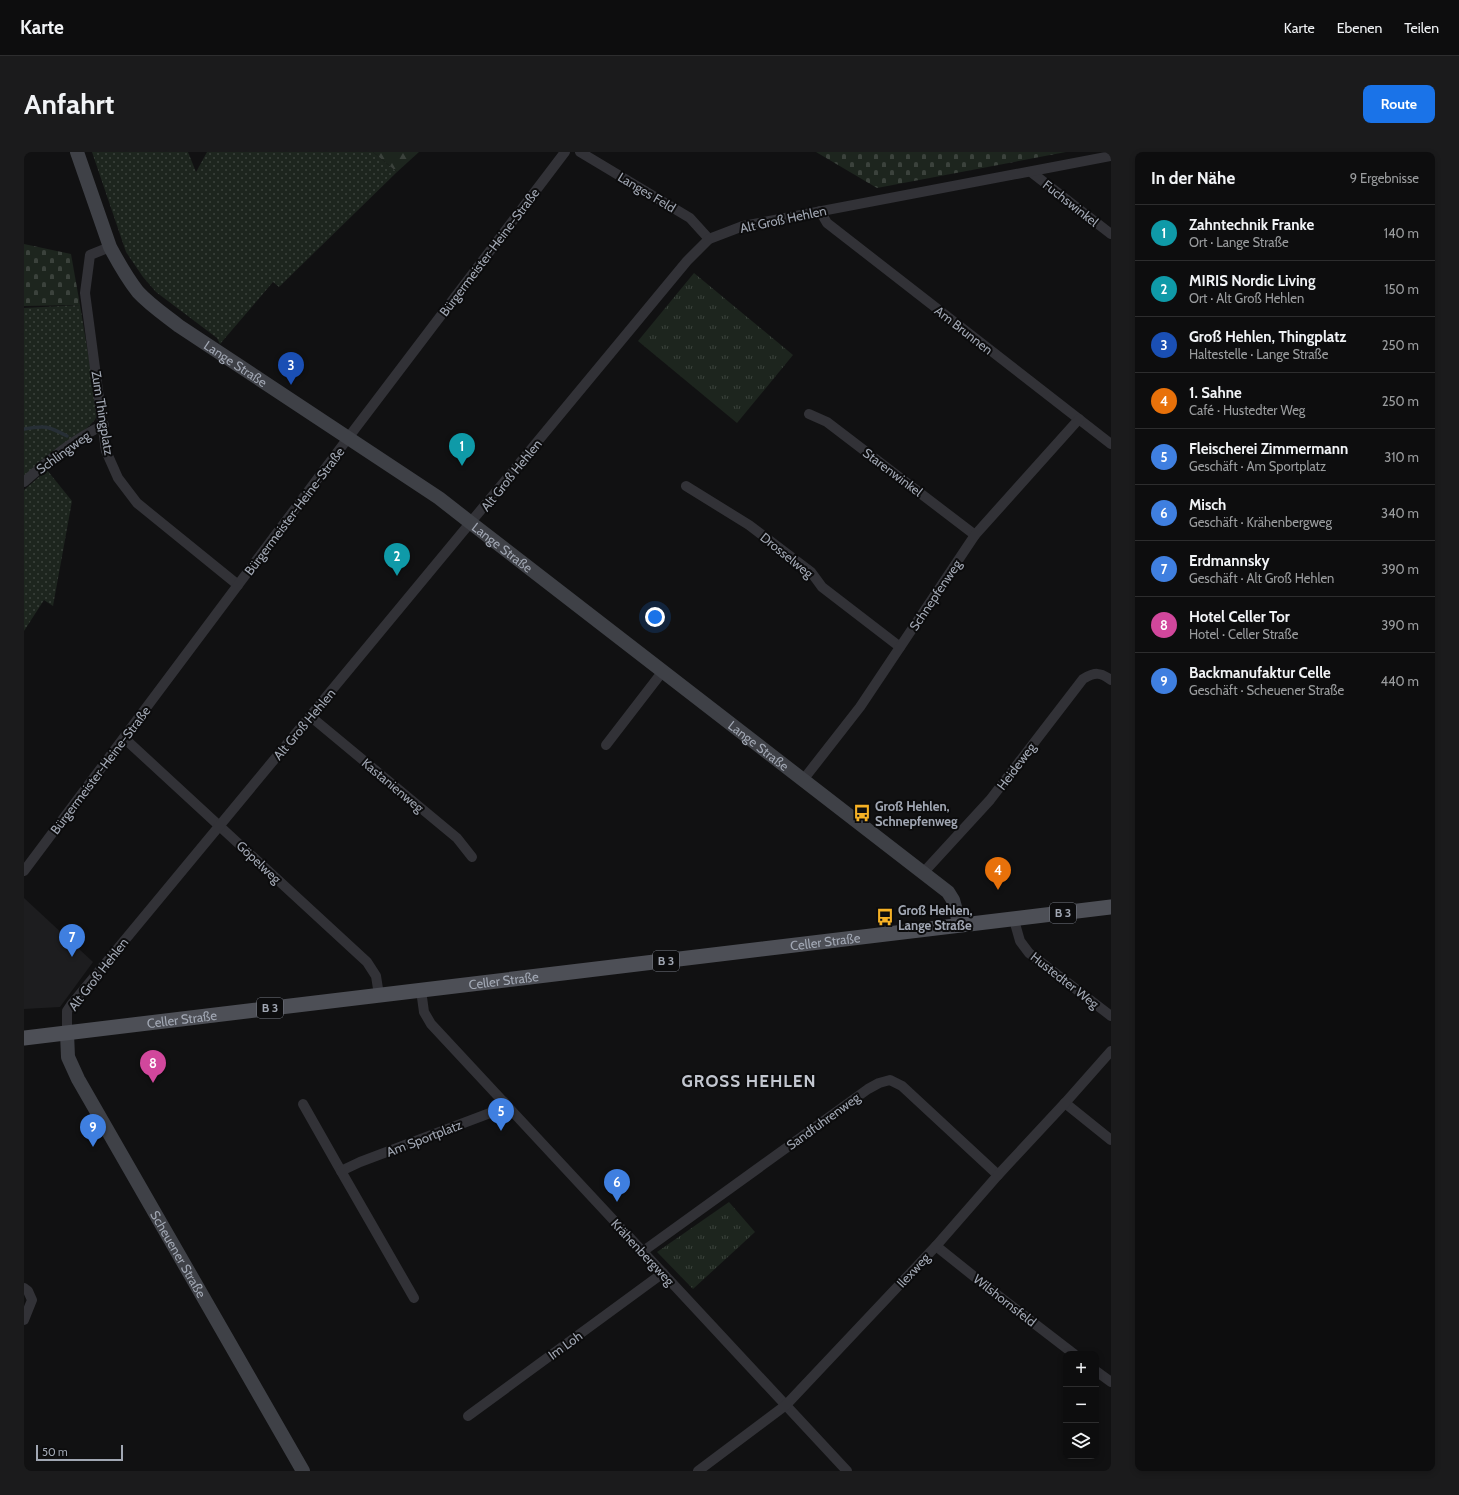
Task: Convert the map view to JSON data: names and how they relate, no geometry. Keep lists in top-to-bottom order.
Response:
{
  "streets": {
    "main road": [
      "Lange Straße",
      "B 3",
      "Celler Straße",
      "Scheuener Straße"
    ],
    "street": [
      "Langes Feld",
      "Fuchswinkel",
      "Alt Groß Hehlen",
      "Bürgermeister-Heine-Straße",
      "Am Brunnen",
      "Zum Thingplatz",
      "Schlingweg",
      "Starenwinkel",
      "Drosselweg",
      "Schnepfenweg",
      "Heideweg",
      "Kastanienweg",
      "Göpelweg",
      "Hustedter Weg",
      "Sandfuhrenweg",
      "Am Sportplatz",
      "Krähenbergweg",
      "Ilexweg",
      "Wilshornsfeld",
      "Im Loh"
    ]
  },
  "crossings": [
    ["Langes Feld", "Alt Groß Hehlen"],
    ["Fuchswinkel", "Alt Groß Hehlen"],
    ["Alt Groß Hehlen", "Am Brunnen"],
    ["Alt Groß Hehlen", "Lange Straße"],
    ["Alt Groß Hehlen", "Kastanienweg"],
    ["Alt Groß Hehlen", "Göpelweg"],
    ["Alt Groß Hehlen", "Celler Straße"],
    ["Alt Groß Hehlen", "Scheuener Straße"],
    ["Bürgermeister-Heine-Straße", "Lange Straße"],
    ["Bürgermeister-Heine-Straße", "Zum Thingplatz"],
    ["Bürgermeister-Heine-Straße", "Göpelweg"],
    ["Am Brunnen", "Schnepfenweg"],
    ["Lange Straße", "Zum Thingplatz"],
    ["Lange Straße", "Schnepfenweg"],
    ["Lange Straße", "Heideweg"],
    ["Lange Straße", "Celler Straße"],
    ["Zum Thingplatz", "Schlingweg"],
    ["Starenwinkel", "Schnepfenweg"],
    ["Drosselweg", "Schnepfenweg"],
    ["Göpelweg", "Celler Straße"],
    ["B 3", "Celler Straße"],
    ["B 3", "Hustedter Weg"],
    ["Celler Straße", "Hustedter Weg"],
    ["Celler Straße", "Krähenbergweg"],
    ["Celler Straße", "Scheuener Straße"],
    ["Sandfuhrenweg", "Krähenbergweg"],
    ["Sandfuhrenweg", "Ilexweg"],
    ["Am Sportplatz", "Krähenbergweg"],
    ["Krähenbergweg", "Ilexweg"],
    ["Krähenbergweg", "Im Loh"],
    ["Ilexweg", "Wilshornsfeld"]
  ],
  "districts": ["GROSS HEHLEN"],
  "places": {
    "bus stop": ["Groß Hehlen, Schnepfenweg", "Groß Hehlen, Lange Straße"]
  },
  "scale_bar": "50 m",
  "page": {
    "header": "Karte",
    "nav": ["Karte", "Ebenen", "Teilen"],
    "buttons": "Route",
    "title": "Anfahrt",
    "heading": ["In der Nähe", "9 Ergebnisse"],
    "list": [
      {
        "mark": "1",
        "name": "Zahntechnik Franke",
        "note": "Ort · Lange Straße",
        "value": "140 m"
      },
      {
        "mark": "2",
        "name": "MIRIS Nordic Living",
        "note": "Ort · Alt Groß Hehlen",
        "value": "150 m"
      },
      {
        "mark": "3",
        "name": "Groß Hehlen, Thingplatz",
        "note": "Haltestelle · Lange Straße",
        "value": "250 m"
      },
      {
        "mark": "4",
        "name": "1. Sahne",
        "note": "Café · Hustedter Weg",
        "value": "250 m"
      },
      {
        "mark": "5",
        "name": "Fleischerei Zimmermann",
        "note": "Geschäft · Am Sportplatz",
        "value": "310 m"
      },
      {
        "mark": "6",
        "name": "Misch",
        "note": "Geschäft · Krähenbergweg",
        "value": "340 m"
      },
      {
        "mark": "7",
        "name": "Erdmannsky",
        "note": "Geschäft · Alt Groß Hehlen",
        "value": "390 m"
      },
      {
        "mark": "8",
        "name": "Hotel Celler Tor",
        "note": "Hotel · Celler Straße",
        "value": "390 m"
      },
      {
        "mark": "9",
        "name": "Backmanufaktur Celle",
        "note": "Geschäft · Scheuener Straße",
        "value": "440 m"
      }
    ],
    "pins": [
      "3",
      "1",
      "2",
      "4",
      "7",
      "8",
      "5",
      "9",
      "6"
    ],
    "map_buttons": ["+", "−"],
    "scale": "50 m"
  }
}
